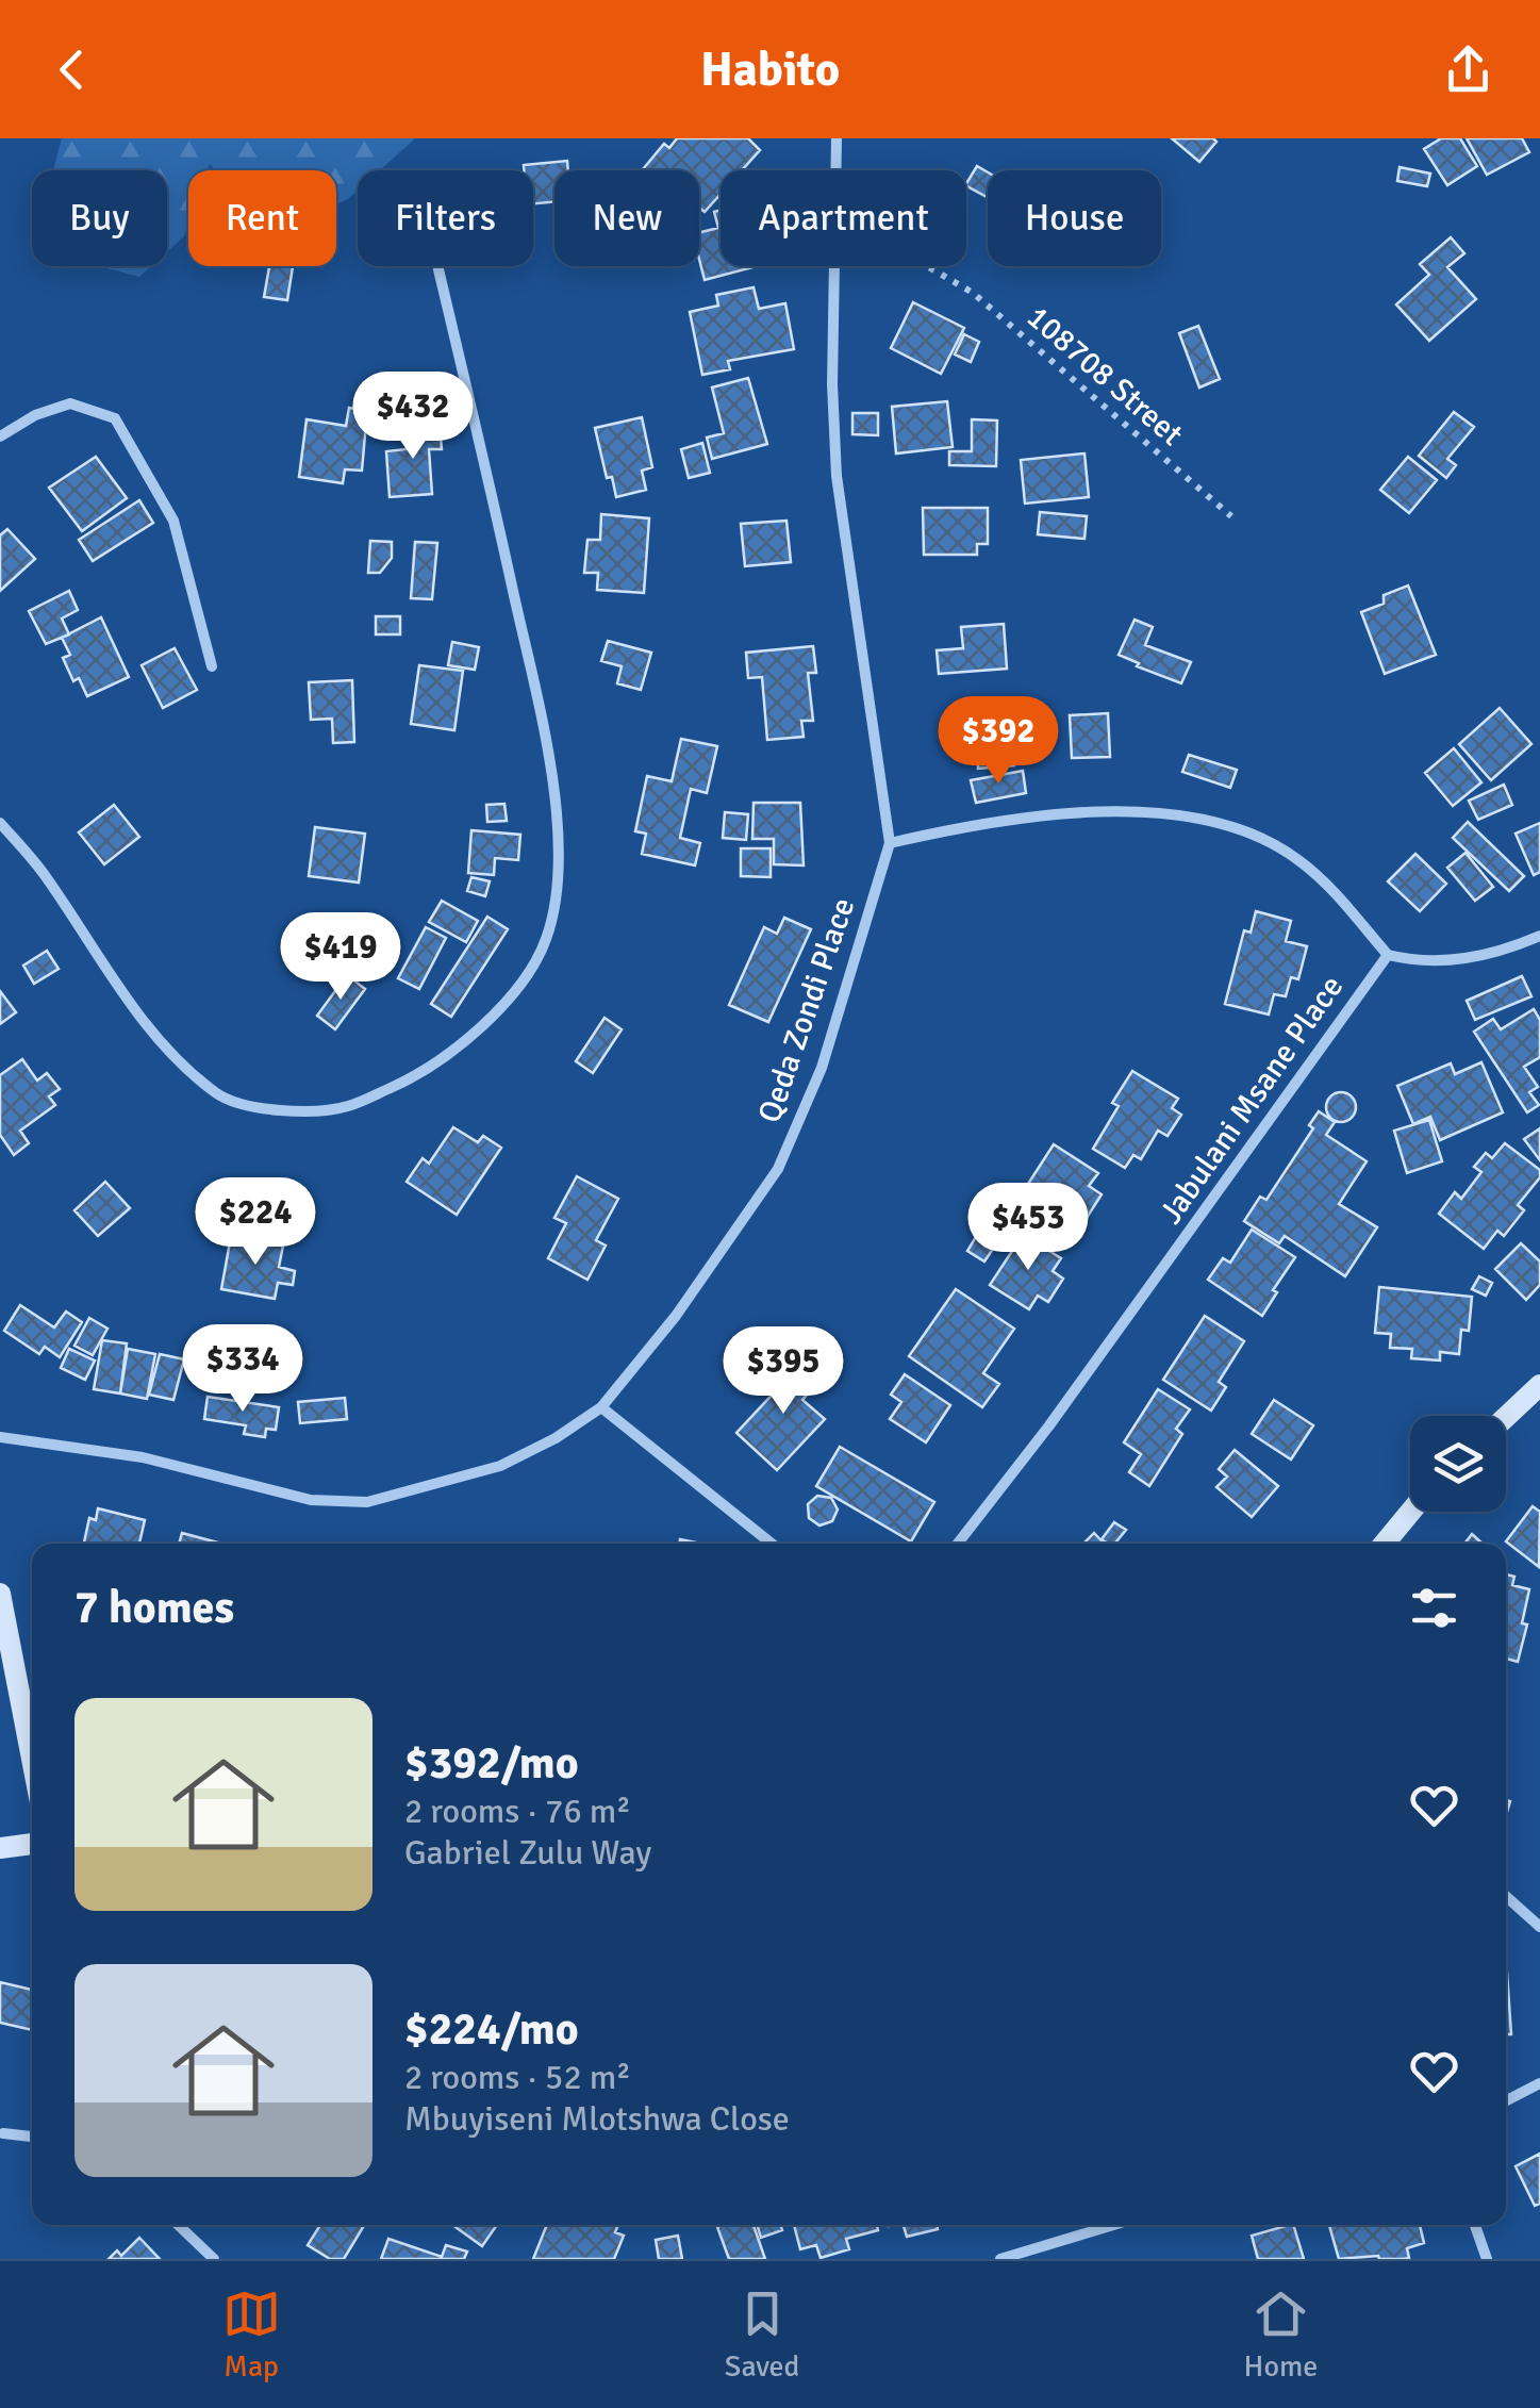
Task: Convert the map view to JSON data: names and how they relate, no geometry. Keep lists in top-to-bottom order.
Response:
{
  "streets": {
    "street": ["Qeda Zondi Place", "Jabulani Msane Place"],
    "path": ["108708 Street"]
  },
  "page": {
    "header": "Habito",
    "chip": [
      "Buy",
      "Rent",
      "Filters",
      "New",
      "Apartment",
      "House"
    ],
    "price": [
      "$432",
      "$392",
      "$419",
      "$224",
      "$453",
      "$334",
      "$395"
    ],
    "heading": "7 homes",
    "list": [
      {
        "name": "$392/mo",
        "note": "2 rooms · 76 m² · Gabriel Zulu Way"
      },
      {
        "name": "$224/mo",
        "note": "2 rooms · 52 m² · Mbuyiseni Mlotshwa Close"
      }
    ],
    "tabs": ["Map", "Saved", "Home"]
  }
}
